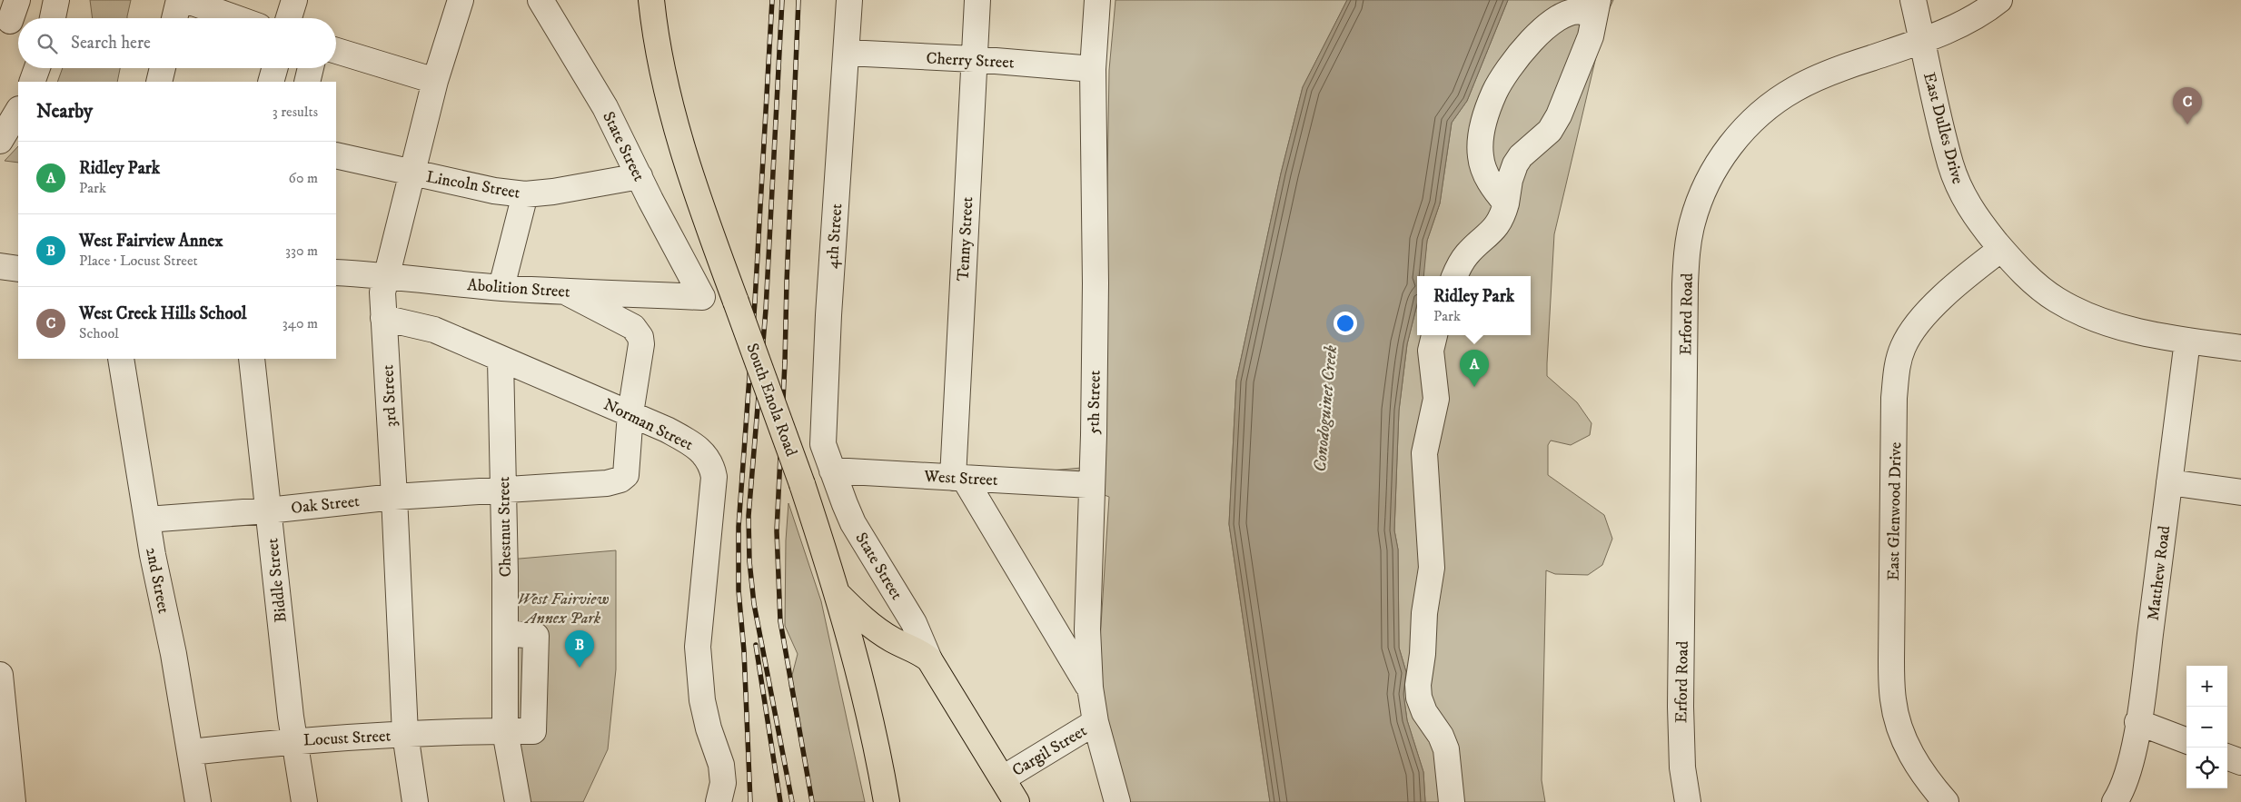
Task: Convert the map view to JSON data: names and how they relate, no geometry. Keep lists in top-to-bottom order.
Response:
{
  "streets": {
    "main road": ["State Street", "South Enola Road"],
    "street": [
      "Cherry Street",
      "East Dulles Drive",
      "Lincoln Street",
      "4th Street",
      "Tenny Street",
      "Abolition Street",
      "Erford Road",
      "3rd Street",
      "5th Street",
      "Norman Street",
      "West Street",
      "Oak Street",
      "East Glenwood Drive",
      "Chestnut Street",
      "Matthew Road",
      "2nd Street",
      "Biddle Street",
      "Locust Street",
      "Cargil Street"
    ]
  },
  "crossings": [
    ["Cherry Street", "4th Street"],
    ["Cherry Street", "Tenny Street"],
    ["Cherry Street", "5th Street"],
    ["East Dulles Drive", "Erford Road"],
    ["East Dulles Drive", "East Glenwood Drive"],
    ["East Dulles Drive", "Matthew Road"],
    ["State Street", "Lincoln Street"],
    ["State Street", "4th Street"],
    ["State Street", "Abolition Street"],
    ["State Street", "West Street"],
    ["State Street", "Cargil Street"],
    ["Lincoln Street", "3rd Street"],
    ["4th Street", "West Street"],
    ["Tenny Street", "West Street"],
    ["Abolition Street", "3rd Street"],
    ["Abolition Street", "Oak Street"],
    ["3rd Street", "Norman Street"],
    ["3rd Street", "Oak Street"],
    ["3rd Street", "Locust Street"],
    ["5th Street", "West Street"],
    ["5th Street", "Cargil Street"],
    ["Norman Street", "Oak Street"],
    ["Norman Street", "Chestnut Street"],
    ["Oak Street", "Chestnut Street"],
    ["Oak Street", "2nd Street"],
    ["Oak Street", "Biddle Street"],
    ["Chestnut Street", "Locust Street"],
    ["2nd Street", "Locust Street"],
    ["Biddle Street", "Locust Street"]
  ],
  "water": ["Conodoguinet Creek"],
  "parks": ["West Fairview Annex Park"],
  "page": {
    "search": "Search here",
    "heading": ["Nearby", "3 results"],
    "pins": ["C", "A", "B"],
    "list": [
      {
        "mark": "A",
        "name": "Ridley Park",
        "note": "Park",
        "value": "60 m"
      },
      {
        "mark": "B",
        "name": "West Fairview Annex",
        "note": "Place · Locust Street",
        "value": "330 m"
      },
      {
        "mark": "C",
        "name": "West Creek Hills School",
        "note": "School",
        "value": "340 m"
      }
    ],
    "popup": ["Ridley Park", "Park"],
    "map_buttons": ["+", "−"]
  }
}
